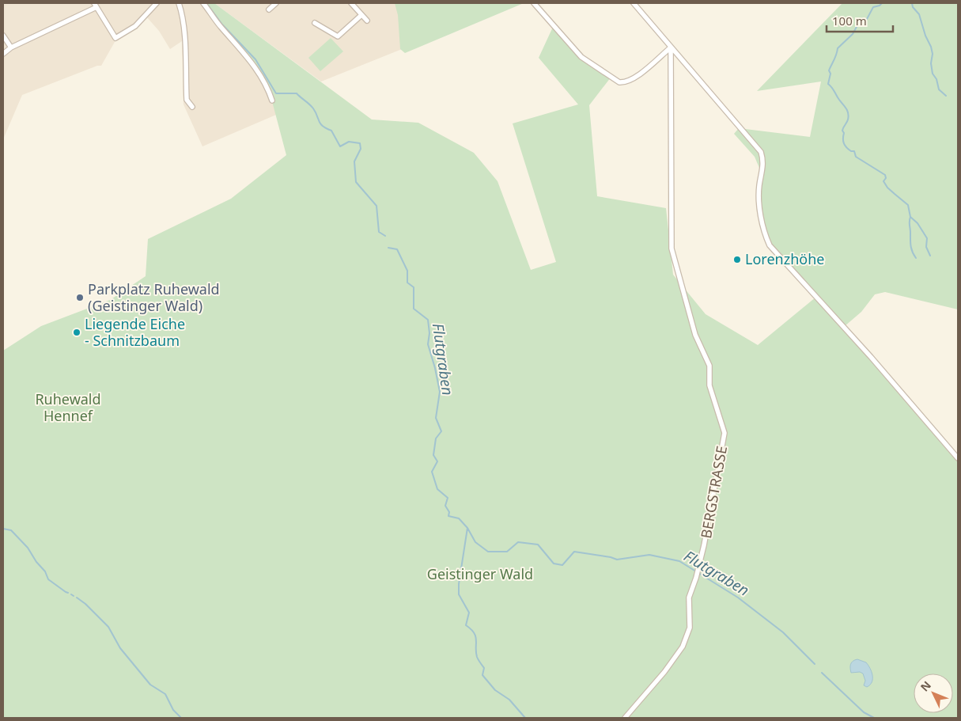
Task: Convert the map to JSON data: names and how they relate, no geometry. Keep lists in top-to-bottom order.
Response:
{
  "streets": {
    "street": ["BERGSTRASSE"]
  },
  "water": ["Flutgraben"],
  "parks": ["Ruhewald Hennef", "Geistinger Wald"],
  "places": ["Lorenzhöhe", "Parkplatz Ruhewald (Geistinger Wald)", "Liegende Eiche - Schnitzbaum"],
  "scale_bar": "100 m",
  "north": "top left"
}
